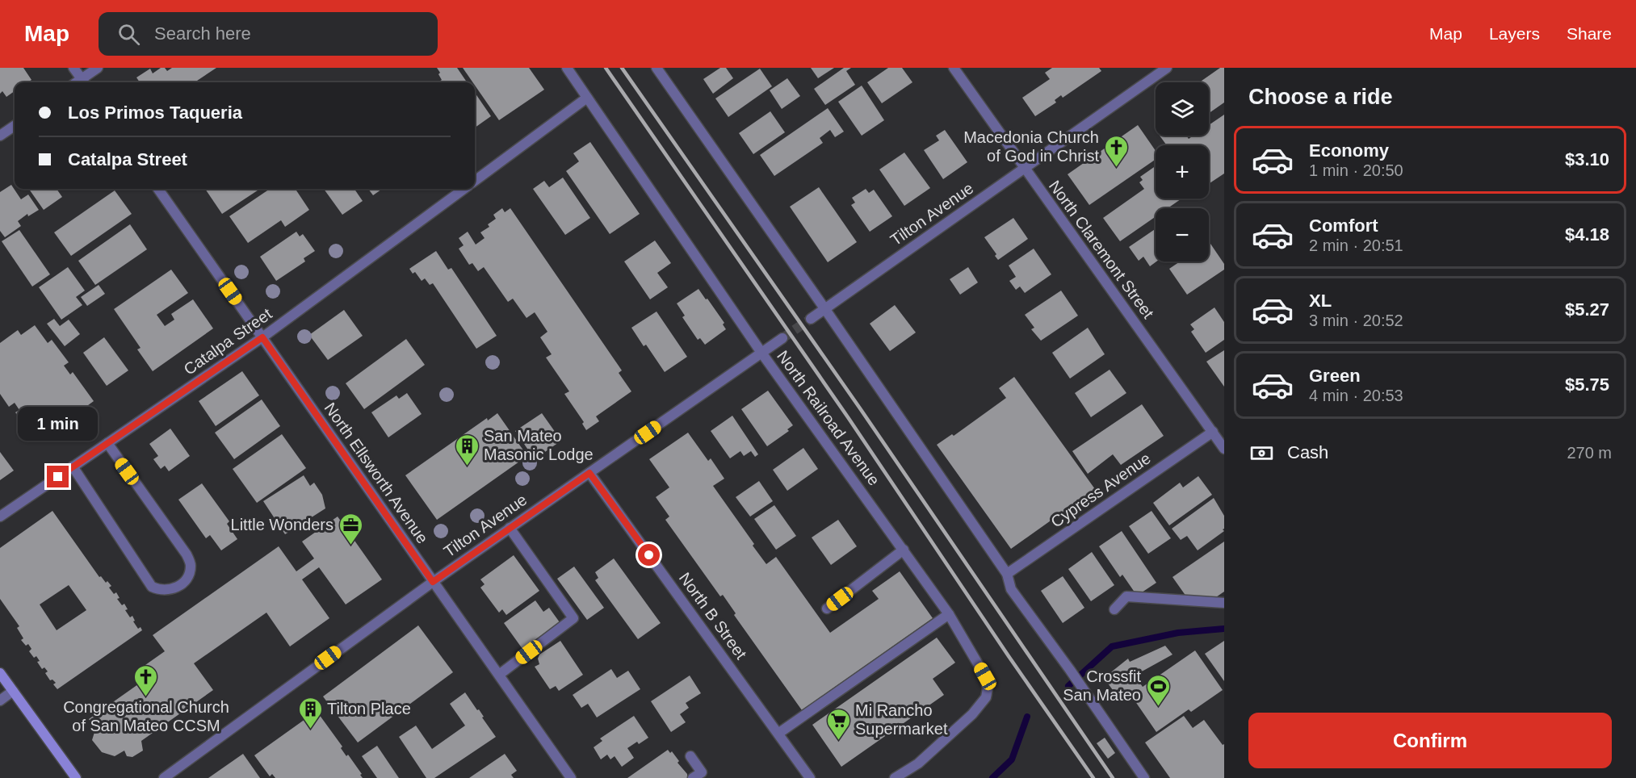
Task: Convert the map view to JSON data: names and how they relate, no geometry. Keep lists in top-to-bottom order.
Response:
{
  "streets": {
    "street": [
      "Tilton Avenue",
      "North Claremont Street",
      "Catalpa Street",
      "North Railroad Avenue",
      "North Ellsworth Avenue",
      "Cypress Avenue",
      "North B Street"
    ]
  },
  "crossings": [
    ["Tilton Avenue", "North Claremont Street"],
    ["Tilton Avenue", "North Railroad Avenue"],
    ["Tilton Avenue", "North Ellsworth Avenue"],
    ["Tilton Avenue", "North B Street"],
    ["North Claremont Street", "Cypress Avenue"],
    ["Catalpa Street", "North Railroad Avenue"],
    ["Catalpa Street", "North Ellsworth Avenue"]
  ],
  "places": {
    "church": ["Macedonia Church of God in Christ", "Congregational Church of San Mateo CCSM"],
    "building": ["San Mateo Masonic Lodge", "Tilton Place"],
    "office": ["Little Wonders"],
    "sports": ["Crossfit San Mateo"],
    "supermarket": ["Mi Rancho Supermarket"]
  },
  "page": {
    "header": "Map",
    "search": "Search here",
    "nav": ["Map", "Layers", "Share"],
    "heading": "Choose a ride",
    "map_buttons": ["+", "−"],
    "banner": ["Los Primos Taqueria", "Catalpa Street"],
    "list": [
      {
        "name": "Economy",
        "note": "1 min · 20:50",
        "value": "$3.10"
      },
      {
        "name": "Comfort",
        "note": "2 min · 20:51",
        "value": "$4.18"
      },
      {
        "name": "XL",
        "note": "3 min · 20:52",
        "value": "$5.27"
      },
      {
        "name": "Green",
        "note": "4 min · 20:53",
        "value": "$5.75"
      }
    ],
    "bubble": "1 min",
    "pay": ["Cash", "270 m"],
    "buttons": "Confirm"
  }
}
